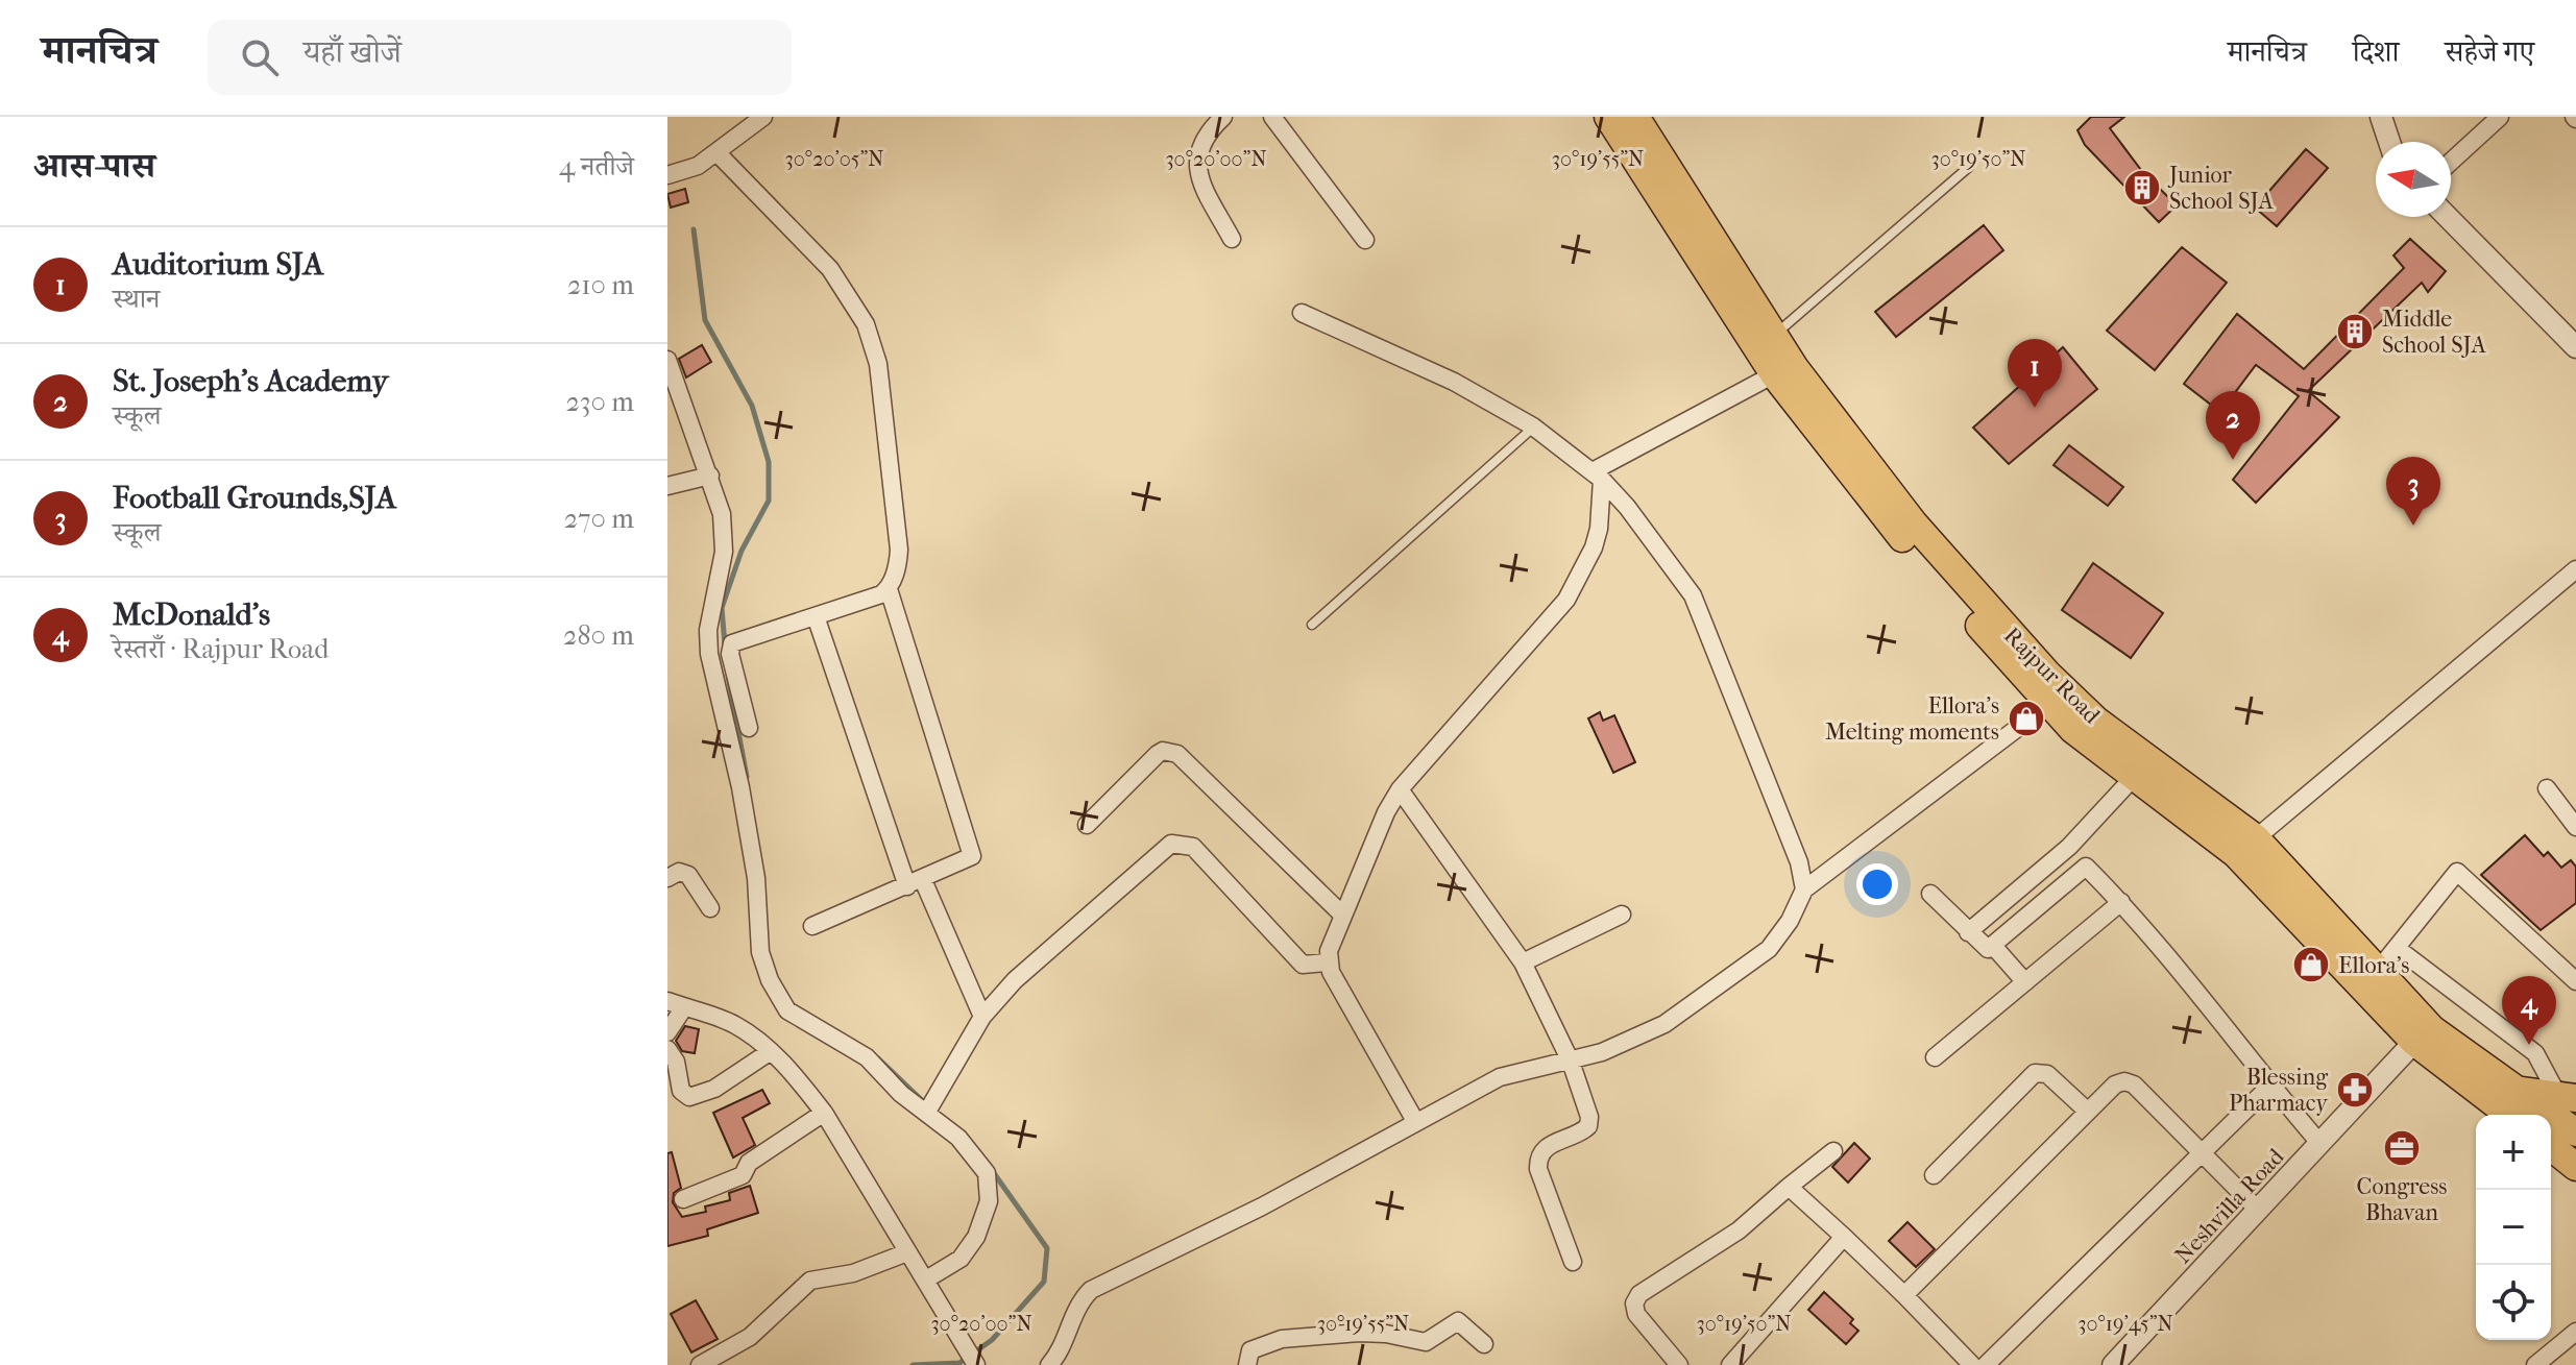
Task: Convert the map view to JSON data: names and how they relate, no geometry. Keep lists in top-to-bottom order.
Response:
{
  "streets": {
    "main road": ["Rajpur Road"],
    "street": ["Neshvilla Road"]
  },
  "crossings": [
    ["Rajpur Road", "Neshvilla Road"]
  ],
  "places": {
    "building": ["Junior School SJA", "Middle School SJA"],
    "shop": ["Ellora's Melting moments", "Ellora's"],
    "pharmacy": ["Blessing Pharmacy"],
    "office": ["Congress Bhavan"]
  },
  "north": "left",
  "page": {
    "header": "मानचित्र",
    "search": "यहाँ खोजें",
    "nav": ["मानचित्र", "दिशा", "सहेजे गए"],
    "heading": ["आस-पास", "4 नतीजे"],
    "list": [
      {
        "mark": "1",
        "name": "Auditorium SJA",
        "note": "स्थान",
        "value": "210 m"
      },
      {
        "mark": "2",
        "name": "St. Joseph's Academy",
        "note": "स्कूल",
        "value": "230 m"
      },
      {
        "mark": "3",
        "name": "Football Grounds,SJA",
        "note": "स्कूल",
        "value": "270 m"
      },
      {
        "mark": "4",
        "name": "McDonald's",
        "note": "रेस्तराँ · Rajpur Road",
        "value": "280 m"
      }
    ],
    "pins": [
      "1",
      "2",
      "3",
      "4"
    ],
    "map_buttons": ["+", "−"]
  },
  "coordinates": [
    "30°20'05\"N",
    "30°20'00\"N",
    "30°19'55\"N",
    "30°19'50\"N",
    "30°19'45\"N"
  ]
}
